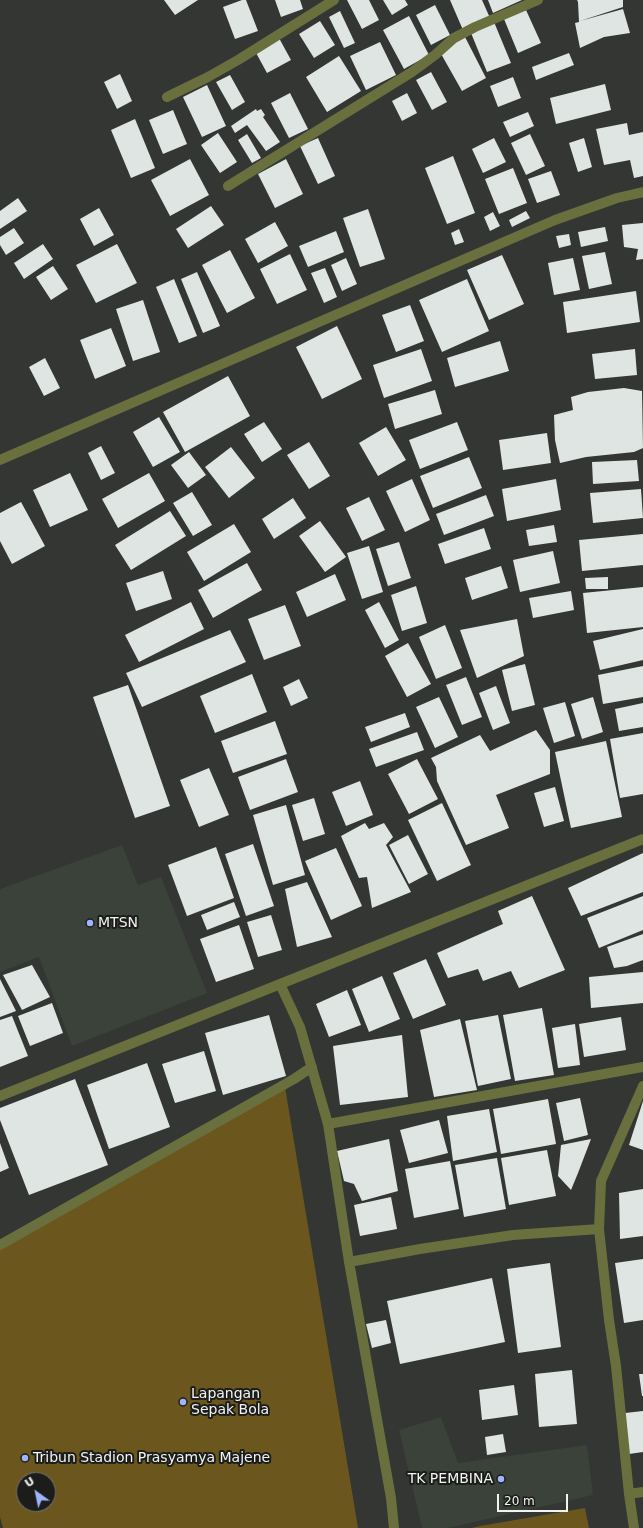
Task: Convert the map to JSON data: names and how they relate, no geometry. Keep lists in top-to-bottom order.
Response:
{
  "places": [
    "MTSN",
    "Lapangan Sepak Bola",
    "Tribun Stadion Prasyamya Majene",
    "TK PEMBINA"
  ],
  "scale_bar": "20 m",
  "north": "top left"
}
